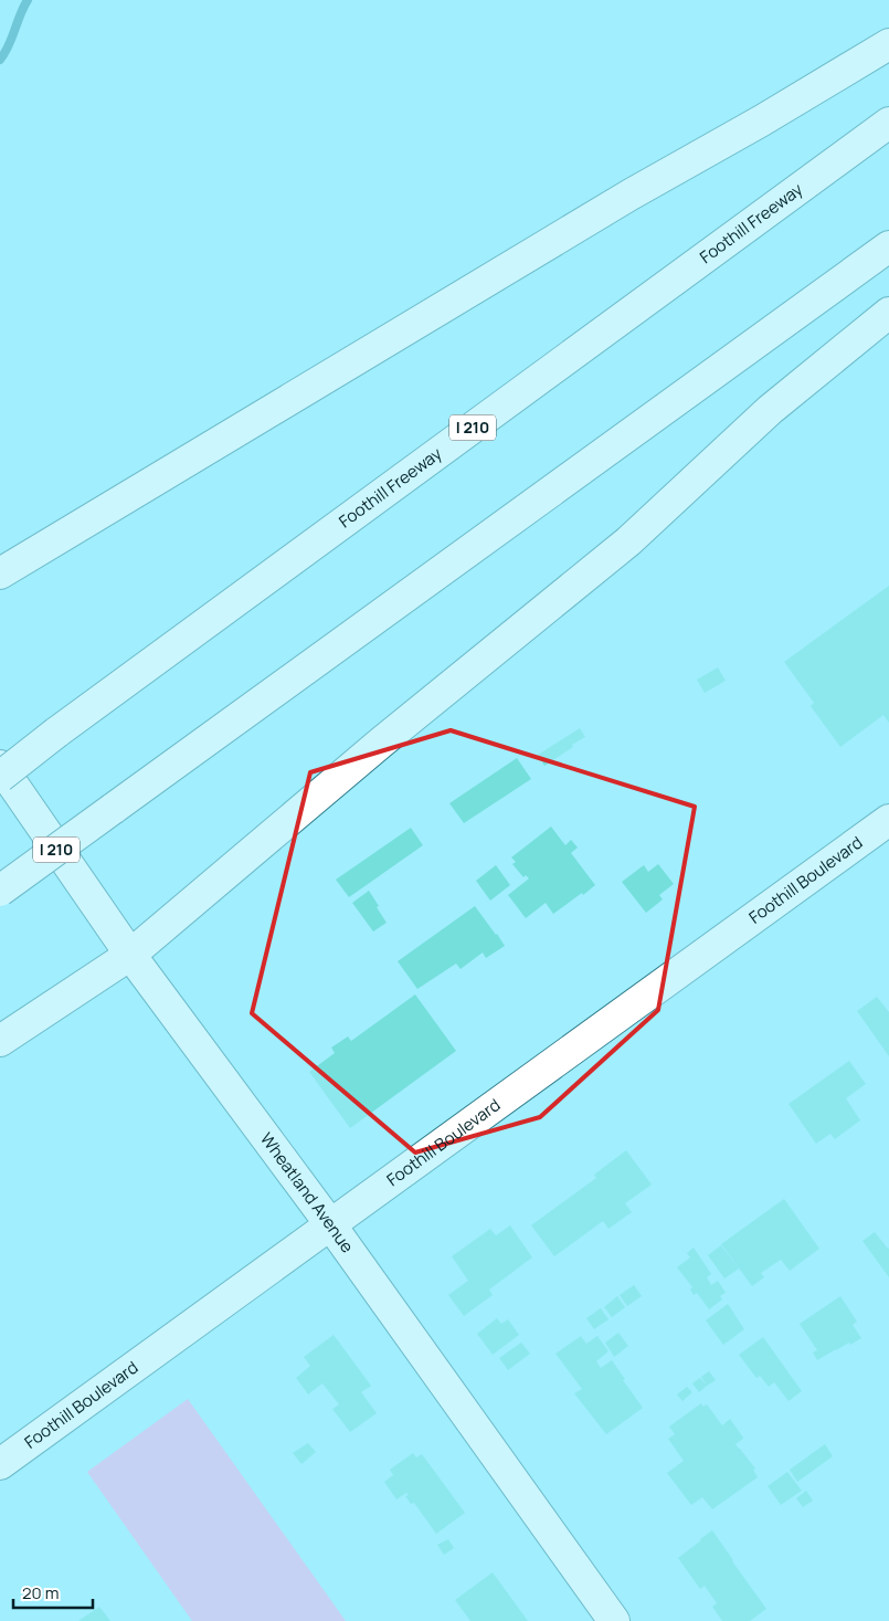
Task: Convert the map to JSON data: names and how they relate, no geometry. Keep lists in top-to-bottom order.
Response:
{
  "streets": {
    "main road": [
      "Foothill Freeway",
      "I 210",
      "Foothill Boulevard",
      "Wheatland Avenue"
    ]
  },
  "crossings": [
    ["Foothill Boulevard", "Wheatland Avenue"]
  ],
  "scale_bar": "20 m"
}
